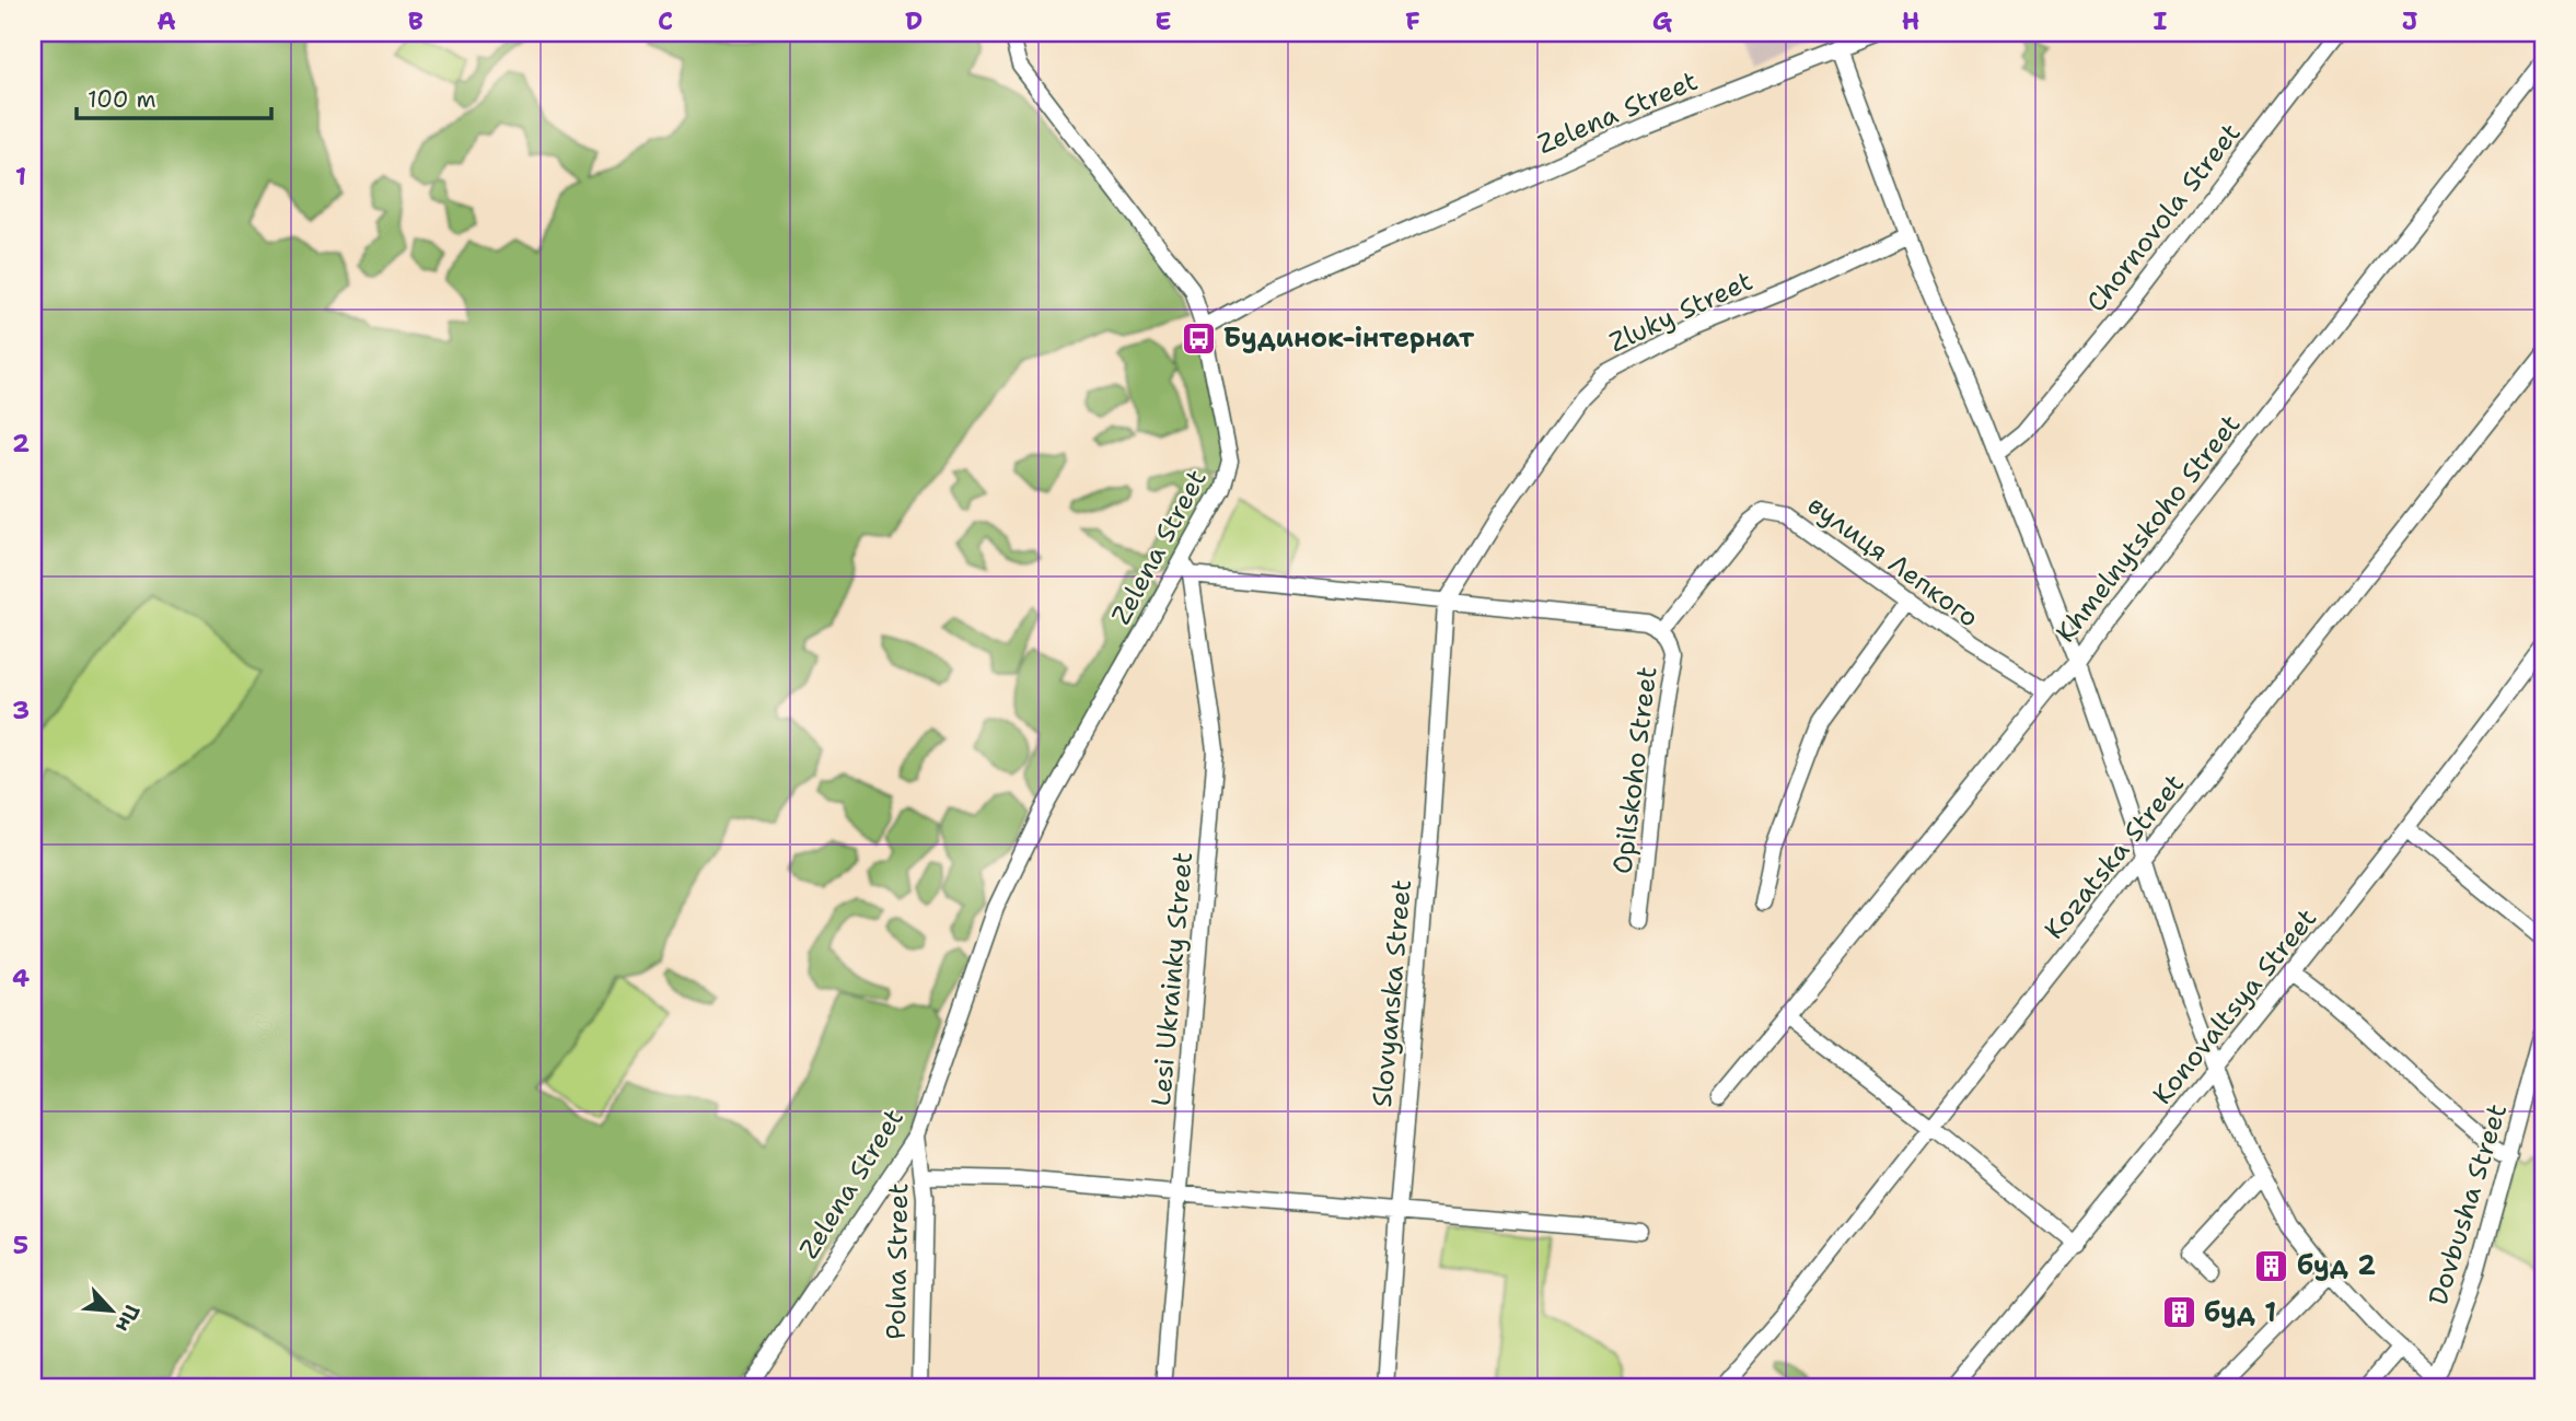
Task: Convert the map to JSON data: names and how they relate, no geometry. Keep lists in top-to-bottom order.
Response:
{
  "streets": {
    "street": [
      "Zelena Street",
      "Chornovola Street",
      "Zluky Street",
      "Khmelnytskoho Street",
      "вулиця Лепкого",
      "Opilskoho Street",
      "Kozatska Street",
      "Lesi Ukrainky Street",
      "Slovyanska Street",
      "Konovaltsya Street",
      "Dovbusha Street",
      "Polna Street"
    ]
  },
  "crossings": [
    ["Zelena Street", "Lesi Ukrainky Street"],
    ["Zelena Street", "Polna Street"],
    ["Zluky Street", "Slovyanska Street"],
    ["Khmelnytskoho Street", "вулиця Лепкого"],
    ["вулиця Лепкого", "Opilskoho Street"]
  ],
  "places": {
    "bus stop": ["Будинок-інтернат"],
    "building": ["буд 2", "буд 1"]
  },
  "scale_bar": "100 m",
  "north": "bottom right",
  "grid": {
    "columns": [
      "A",
      "B",
      "C",
      "D",
      "E",
      "F",
      "G",
      "H",
      "I",
      "J"
    ],
    "rows": [
      "1",
      "2",
      "3",
      "4",
      "5"
    ]
  }
}
